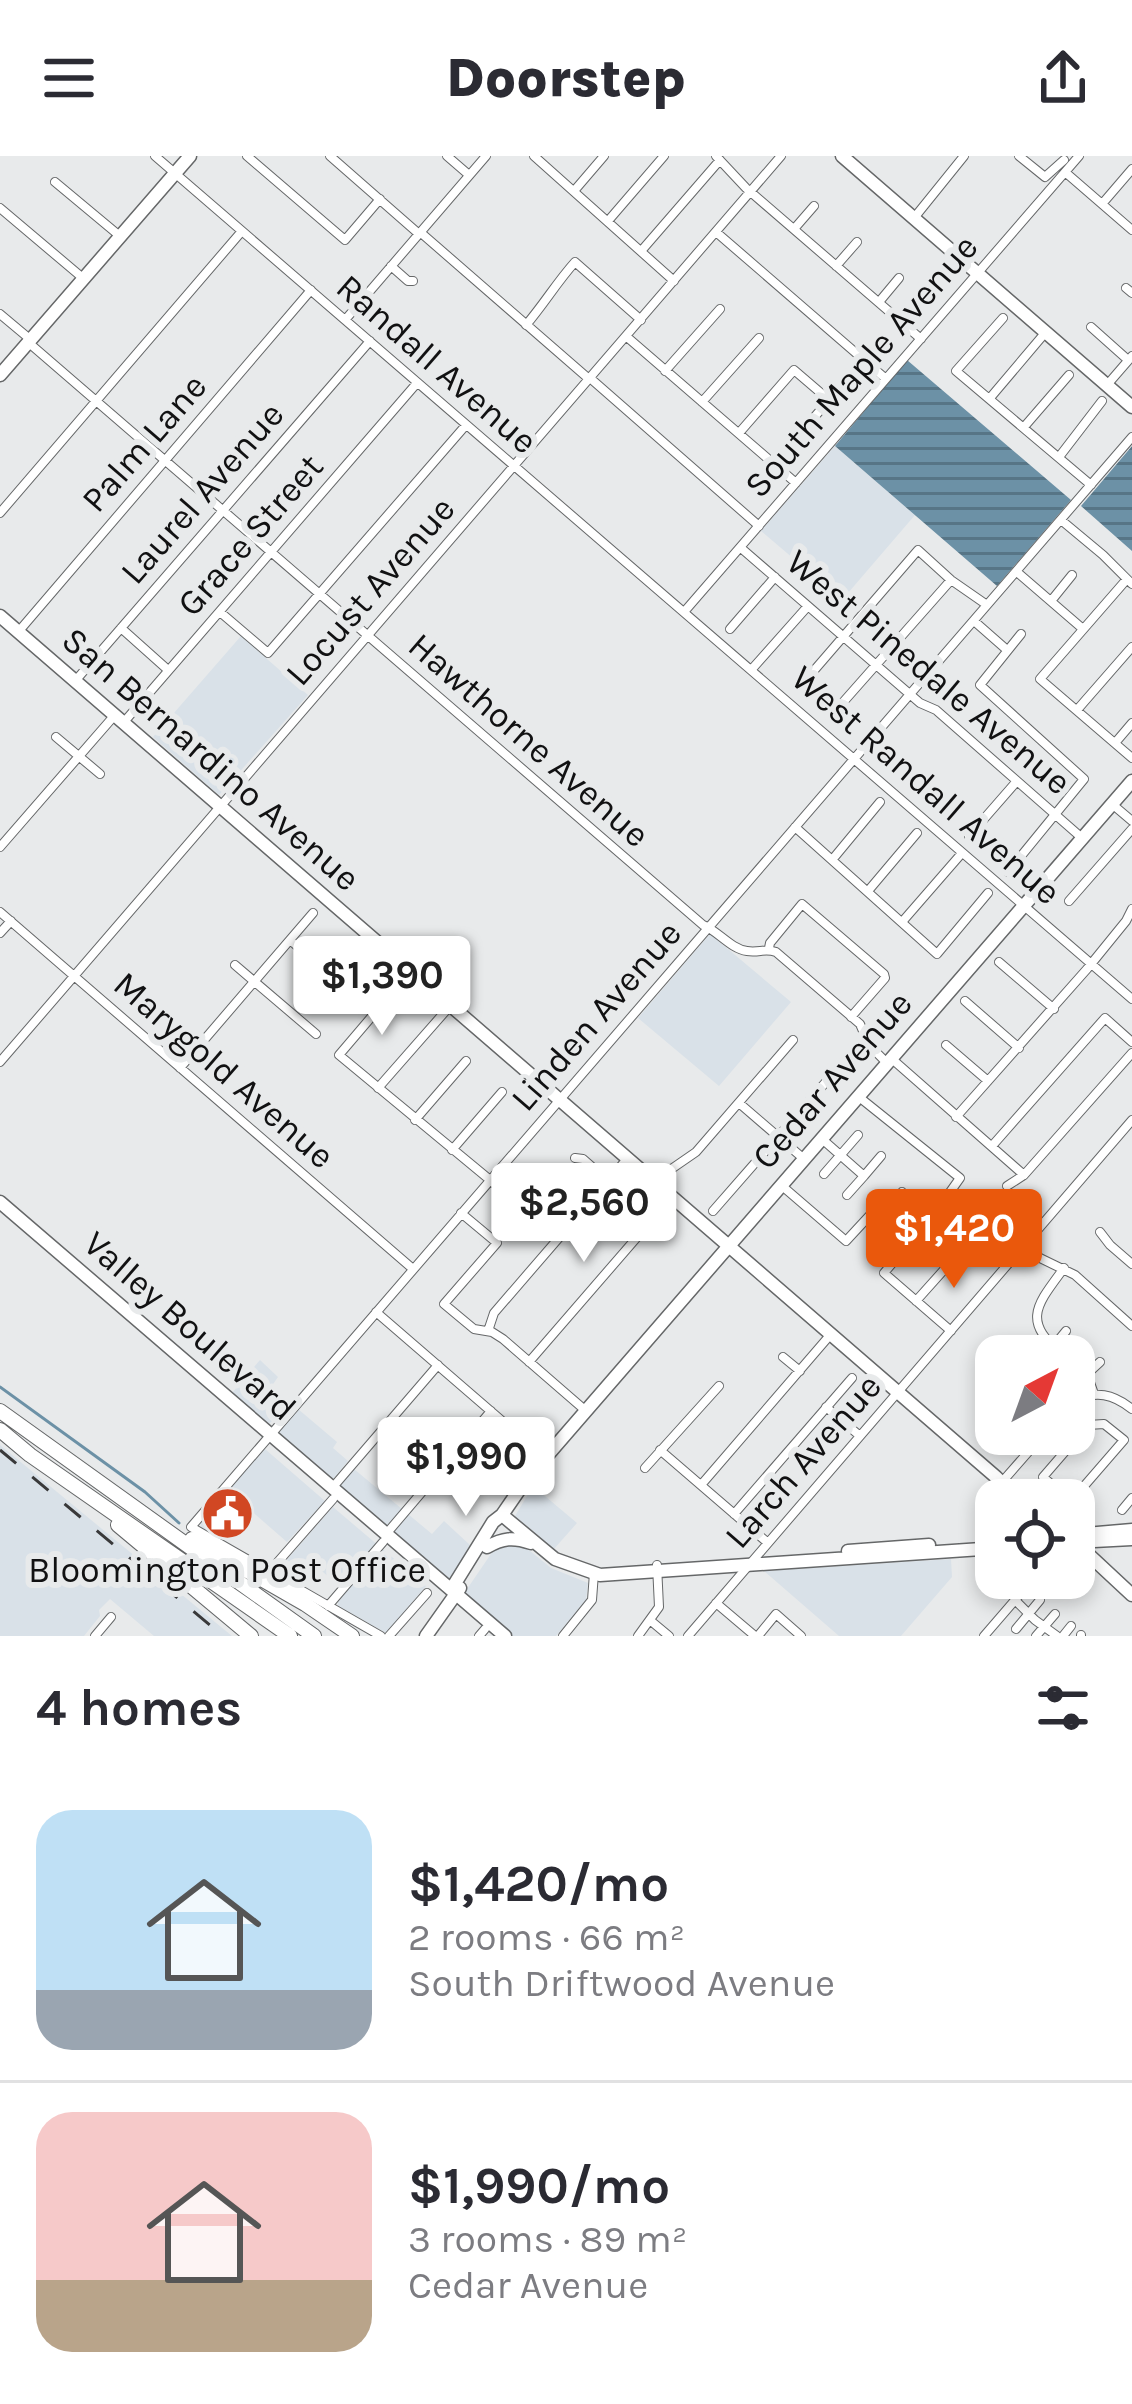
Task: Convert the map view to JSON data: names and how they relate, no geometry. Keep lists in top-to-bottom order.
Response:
{
  "streets": {
    "main road": ["San Bernardino Avenue", "Cedar Avenue", "Valley Boulevard"],
    "street": [
      "Randall Avenue",
      "South Maple Avenue",
      "Palm Lane",
      "Laurel Avenue",
      "Grace Street",
      "Locust Avenue",
      "West Pinedale Avenue",
      "Hawthorne Avenue",
      "West Randall Avenue",
      "Linden Avenue",
      "Marygold Avenue",
      "Larch Avenue"
    ]
  },
  "crossings": [
    ["Randall Avenue", "South Maple Avenue"],
    ["Randall Avenue", "Palm Lane"],
    ["Randall Avenue", "Laurel Avenue"],
    ["Randall Avenue", "Grace Street"],
    ["Randall Avenue", "Locust Avenue"],
    ["Randall Avenue", "West Randall Avenue"],
    ["South Maple Avenue", "West Pinedale Avenue"],
    ["South Maple Avenue", "West Randall Avenue"],
    ["Palm Lane", "Hawthorne Avenue"],
    ["Palm Lane", "San Bernardino Avenue"],
    ["Laurel Avenue", "Hawthorne Avenue"],
    ["Laurel Avenue", "San Bernardino Avenue"],
    ["Grace Street", "Hawthorne Avenue"],
    ["Grace Street", "San Bernardino Avenue"],
    ["Locust Avenue", "Hawthorne Avenue"],
    ["Locust Avenue", "San Bernardino Avenue"],
    ["Locust Avenue", "Marygold Avenue"],
    ["West Pinedale Avenue", "Linden Avenue"],
    ["West Pinedale Avenue", "Cedar Avenue"],
    ["Hawthorne Avenue", "Linden Avenue"],
    ["Hawthorne Avenue", "Cedar Avenue"],
    ["San Bernardino Avenue", "Linden Avenue"],
    ["San Bernardino Avenue", "Cedar Avenue"],
    ["San Bernardino Avenue", "Larch Avenue"],
    ["West Randall Avenue", "Linden Avenue"],
    ["West Randall Avenue", "Cedar Avenue"],
    ["Linden Avenue", "Marygold Avenue"],
    ["Linden Avenue", "Valley Boulevard"],
    ["Cedar Avenue", "Valley Boulevard"]
  ],
  "places": {
    "public building": ["Bloomington Post Office"]
  },
  "north": "top right",
  "page": {
    "header": "Doorstep",
    "price": [
      "$1,390",
      "$2,560",
      "$1,420",
      "$1,990"
    ],
    "heading": "4 homes",
    "list": [
      {
        "name": "$1,420/mo",
        "note": "2 rooms · 66 m² · South Driftwood Avenue"
      },
      {
        "name": "$1,990/mo",
        "note": "3 rooms · 89 m² · Cedar Avenue"
      }
    ]
  }
}
